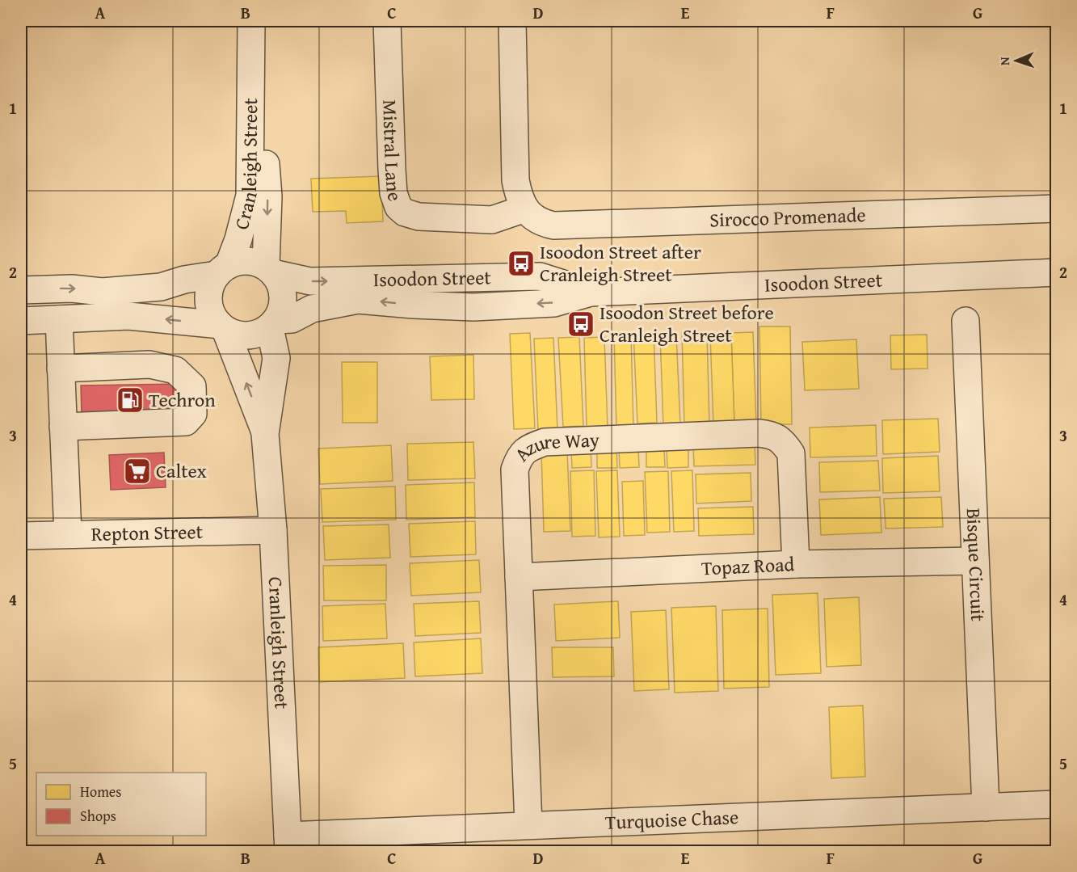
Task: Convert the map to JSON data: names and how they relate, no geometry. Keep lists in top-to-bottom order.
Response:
{
  "streets": {
    "street": [
      "Mistral Lane",
      "Cranleigh Street",
      "Sirocco Promenade",
      "Isoodon Street",
      "Azure Way",
      "Repton Street",
      "Bisque Circuit",
      "Topaz Road",
      "Turquoise Chase"
    ]
  },
  "crossings": [
    ["Mistral Lane", "Sirocco Promenade"],
    ["Cranleigh Street", "Isoodon Street"],
    ["Cranleigh Street", "Repton Street"],
    ["Cranleigh Street", "Turquoise Chase"],
    ["Azure Way", "Topaz Road"],
    ["Azure Way", "Turquoise Chase"],
    ["Bisque Circuit", "Topaz Road"],
    ["Bisque Circuit", "Turquoise Chase"]
  ],
  "places": {
    "bus stop": ["Isoodon Street after Cranleigh Street", "Isoodon Street before Cranleigh Street"],
    "fuel station": ["Techron"],
    "supermarket": ["Caltex"]
  },
  "legend": ["Homes", "Shops"],
  "north": "left",
  "grid": {
    "columns": [
      "A",
      "B",
      "C",
      "D",
      "E",
      "F",
      "G"
    ],
    "rows": [
      "1",
      "2",
      "3",
      "4",
      "5"
    ]
  }
}
